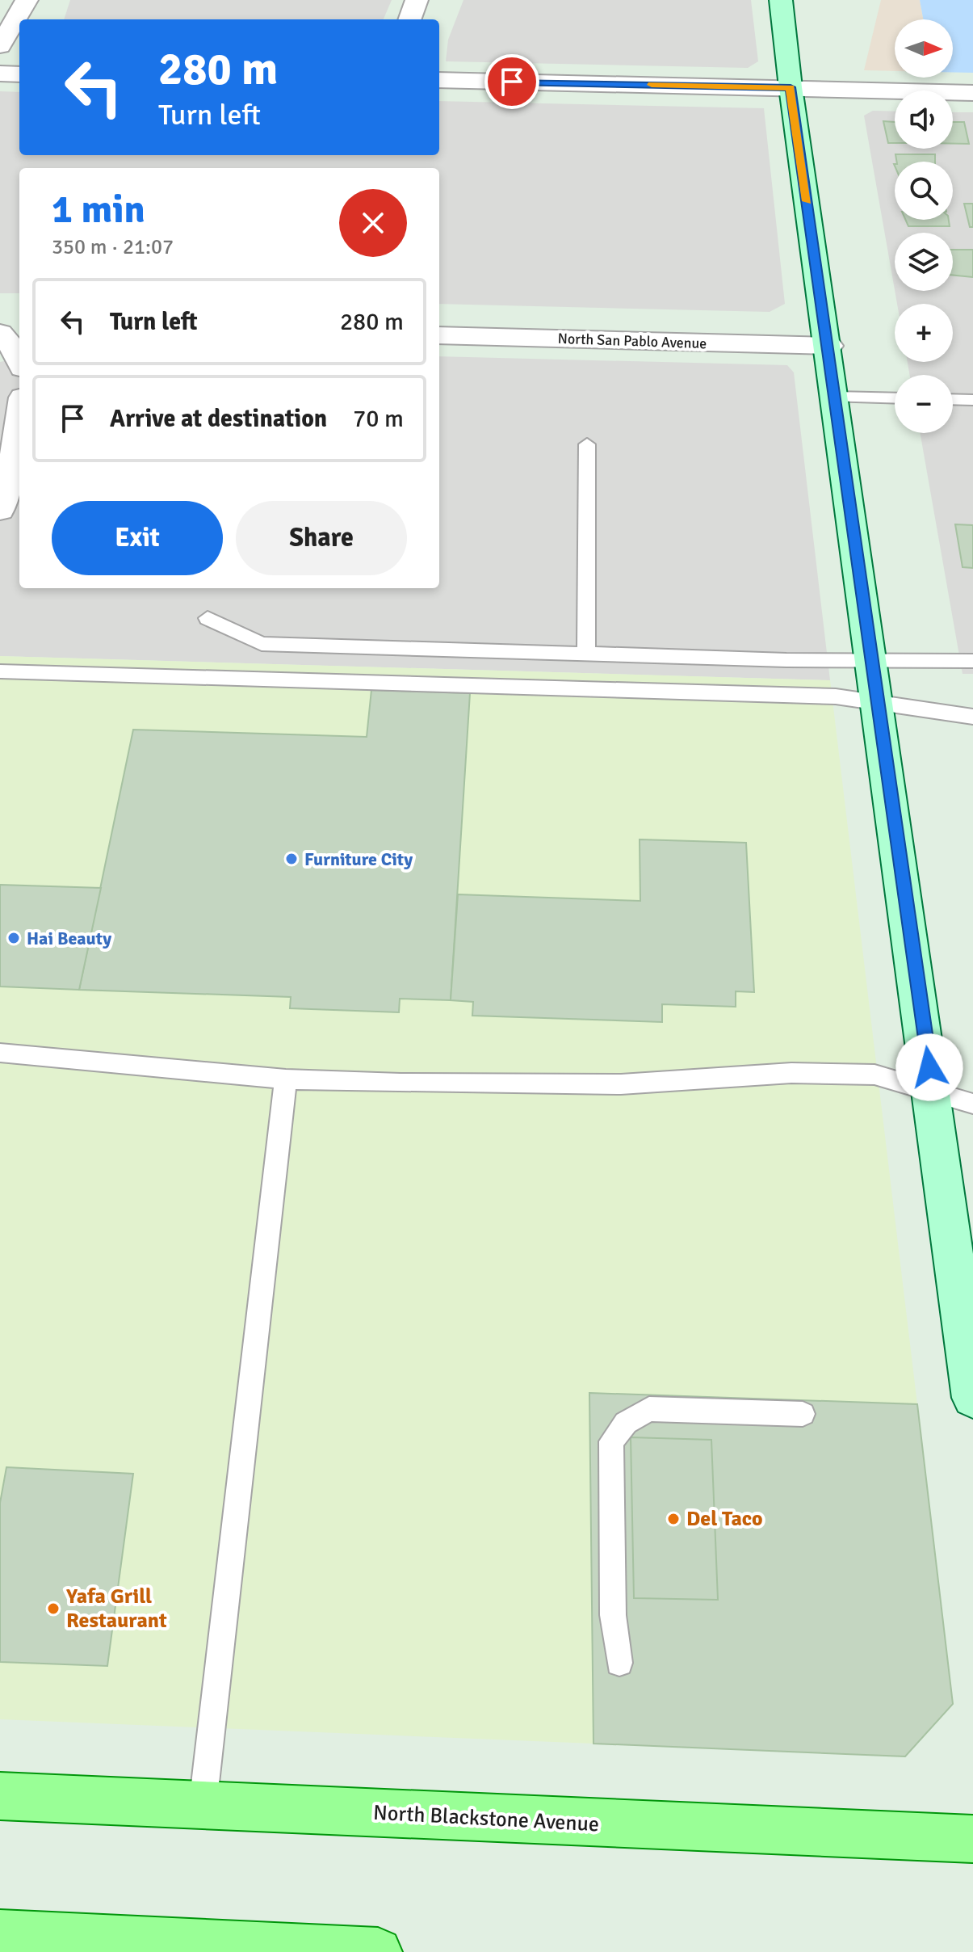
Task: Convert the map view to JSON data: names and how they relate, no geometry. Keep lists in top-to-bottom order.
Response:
{
  "streets": {
    "main road": ["North Blackstone Avenue"],
    "street": ["North San Pablo Avenue"]
  },
  "places": [
    "Furniture City",
    "Hai Beauty",
    "Del Taco",
    "Yafa Grill Restaurant"
  ],
  "north": "right",
  "page": {
    "map_buttons": ["+", "−"],
    "turn": ["280 m", "Turn left"],
    "heading": ["1 min", "350 m · 21:07"],
    "list": [
      {
        "name": "Turn left",
        "value": "280 m"
      },
      {
        "name": "Arrive at destination",
        "value": "70 m"
      }
    ],
    "buttons": ["Exit", "Share"]
  }
}
